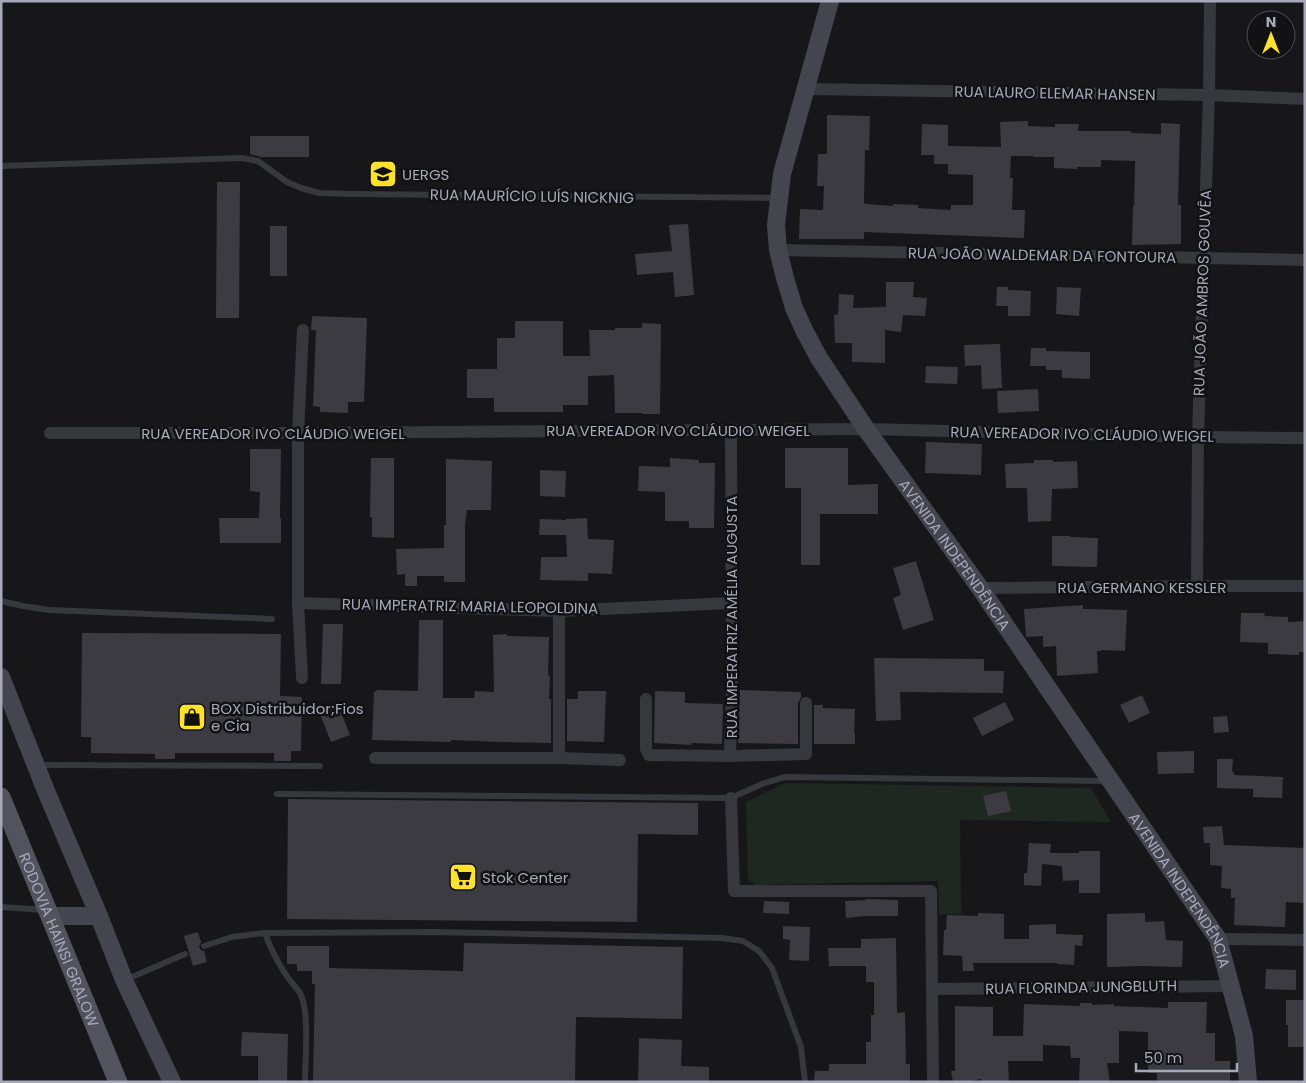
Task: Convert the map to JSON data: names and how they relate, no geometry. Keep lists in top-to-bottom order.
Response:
{
  "streets": {
    "main road": ["AVENIDA INDEPENDÊNCIA", "RODOVIA HAINSI GRALOW"],
    "street": [
      "RUA LAURO ELEMAR HANSEN",
      "RUA JOÃO WALDEMAR DA FONTOURA",
      "RUA JOÃO AMBROS GOUVÊA",
      "RUA VEREADOR IVO CLÁUDIO WEIGEL",
      "RUA GERMANO KESSLER",
      "RUA IMPERATRIZ MARIA LEOPOLDINA",
      "RUA IMPERATRIZ AMÉLIA AUGUSTA",
      "RUA FLORINDA JUNGBLUTH"
    ],
    "lane": ["RUA MAURÍCIO LUÍS NICKNIG"]
  },
  "crossings": [
    ["RUA LAURO ELEMAR HANSEN", "RUA JOÃO AMBROS GOUVÊA"],
    ["RUA LAURO ELEMAR HANSEN", "AVENIDA INDEPENDÊNCIA"],
    ["RUA MAURÍCIO LUÍS NICKNIG", "AVENIDA INDEPENDÊNCIA"],
    ["RUA JOÃO WALDEMAR DA FONTOURA", "RUA JOÃO AMBROS GOUVÊA"],
    ["RUA JOÃO WALDEMAR DA FONTOURA", "AVENIDA INDEPENDÊNCIA"],
    ["RUA JOÃO AMBROS GOUVÊA", "RUA VEREADOR IVO CLÁUDIO WEIGEL"],
    ["RUA JOÃO AMBROS GOUVÊA", "RUA GERMANO KESSLER"],
    ["RUA VEREADOR IVO CLÁUDIO WEIGEL", "AVENIDA INDEPENDÊNCIA"],
    ["RUA VEREADOR IVO CLÁUDIO WEIGEL", "RUA IMPERATRIZ AMÉLIA AUGUSTA"],
    ["AVENIDA INDEPENDÊNCIA", "RUA GERMANO KESSLER"],
    ["AVENIDA INDEPENDÊNCIA", "RUA FLORINDA JUNGBLUTH"],
    ["RUA IMPERATRIZ MARIA LEOPOLDINA", "RUA IMPERATRIZ AMÉLIA AUGUSTA"]
  ],
  "places": {
    "school or university": ["UERGS"],
    "shop": ["BOX Distribuidor;Fios e Cia"],
    "supermarket": ["Stok Center"]
  },
  "scale_bar": "50 m",
  "north": "top"
}
